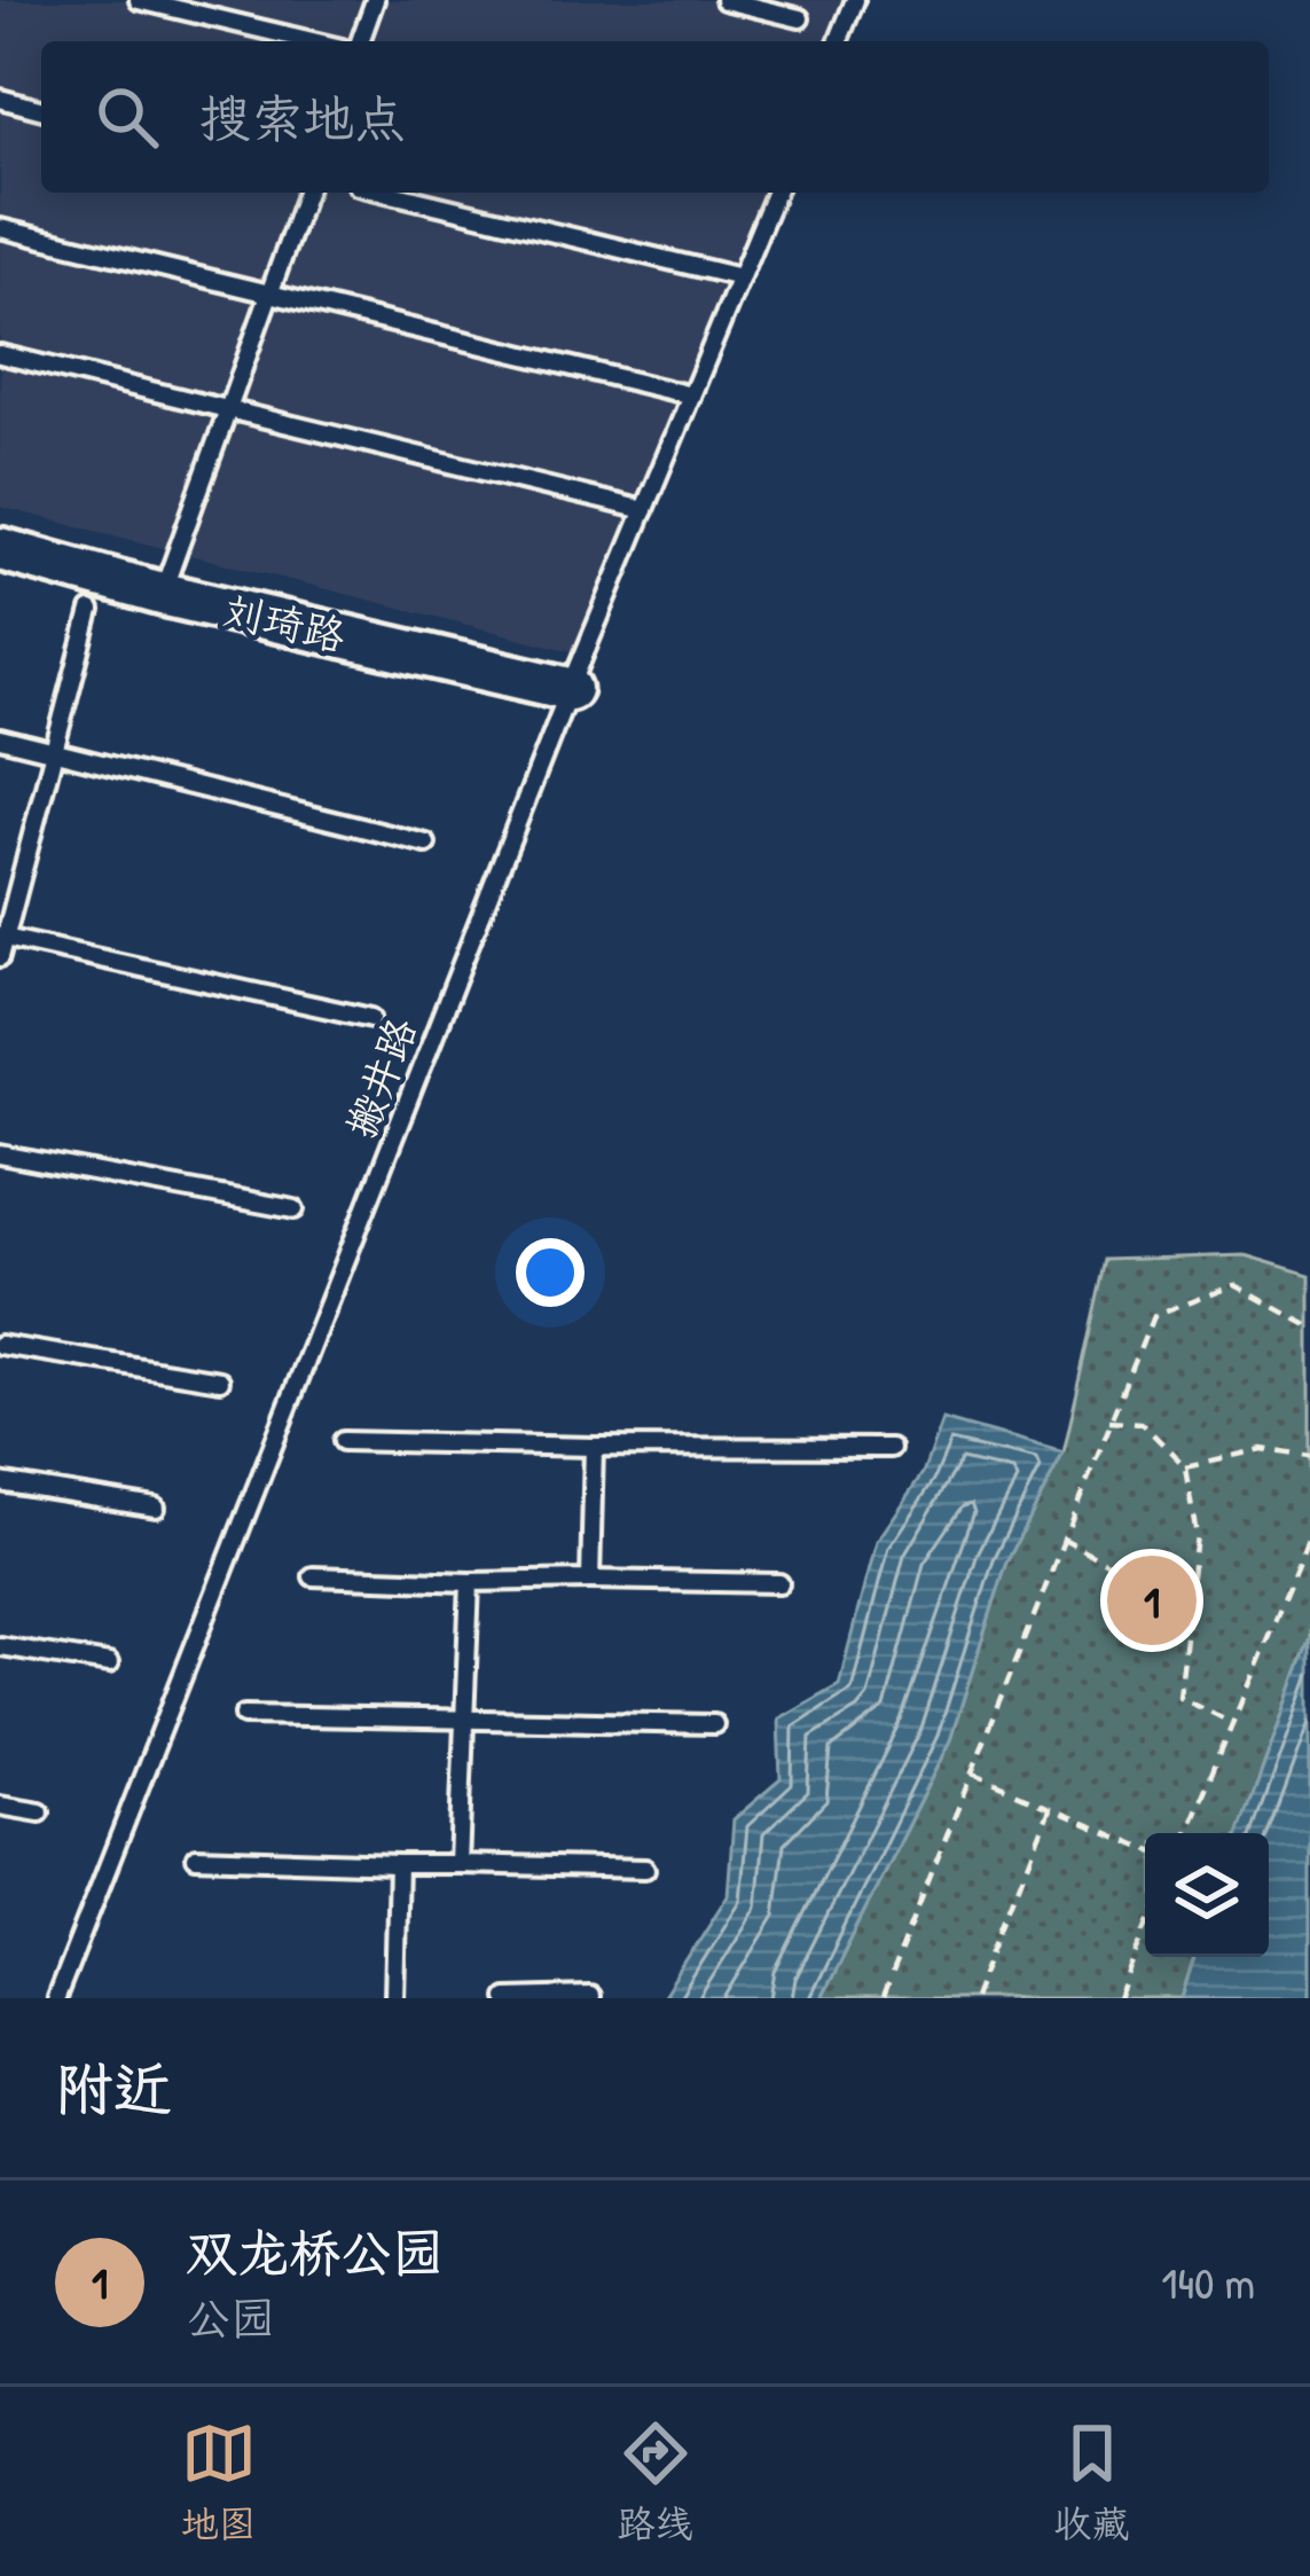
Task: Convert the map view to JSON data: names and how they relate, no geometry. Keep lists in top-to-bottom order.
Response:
{
  "streets": {
    "street": ["刘琦路"],
    "lane": ["搬井路"]
  },
  "crossings": [
    ["刘琦路", "搬井路"]
  ],
  "page": {
    "search": "搜索地点",
    "pins": "1",
    "heading": "附近",
    "list": [
      {
        "mark": "1",
        "name": "双龙桥公园",
        "note": "公园",
        "value": "140 m"
      }
    ],
    "nav": ["地图", "路线", "收藏"]
  }
}
